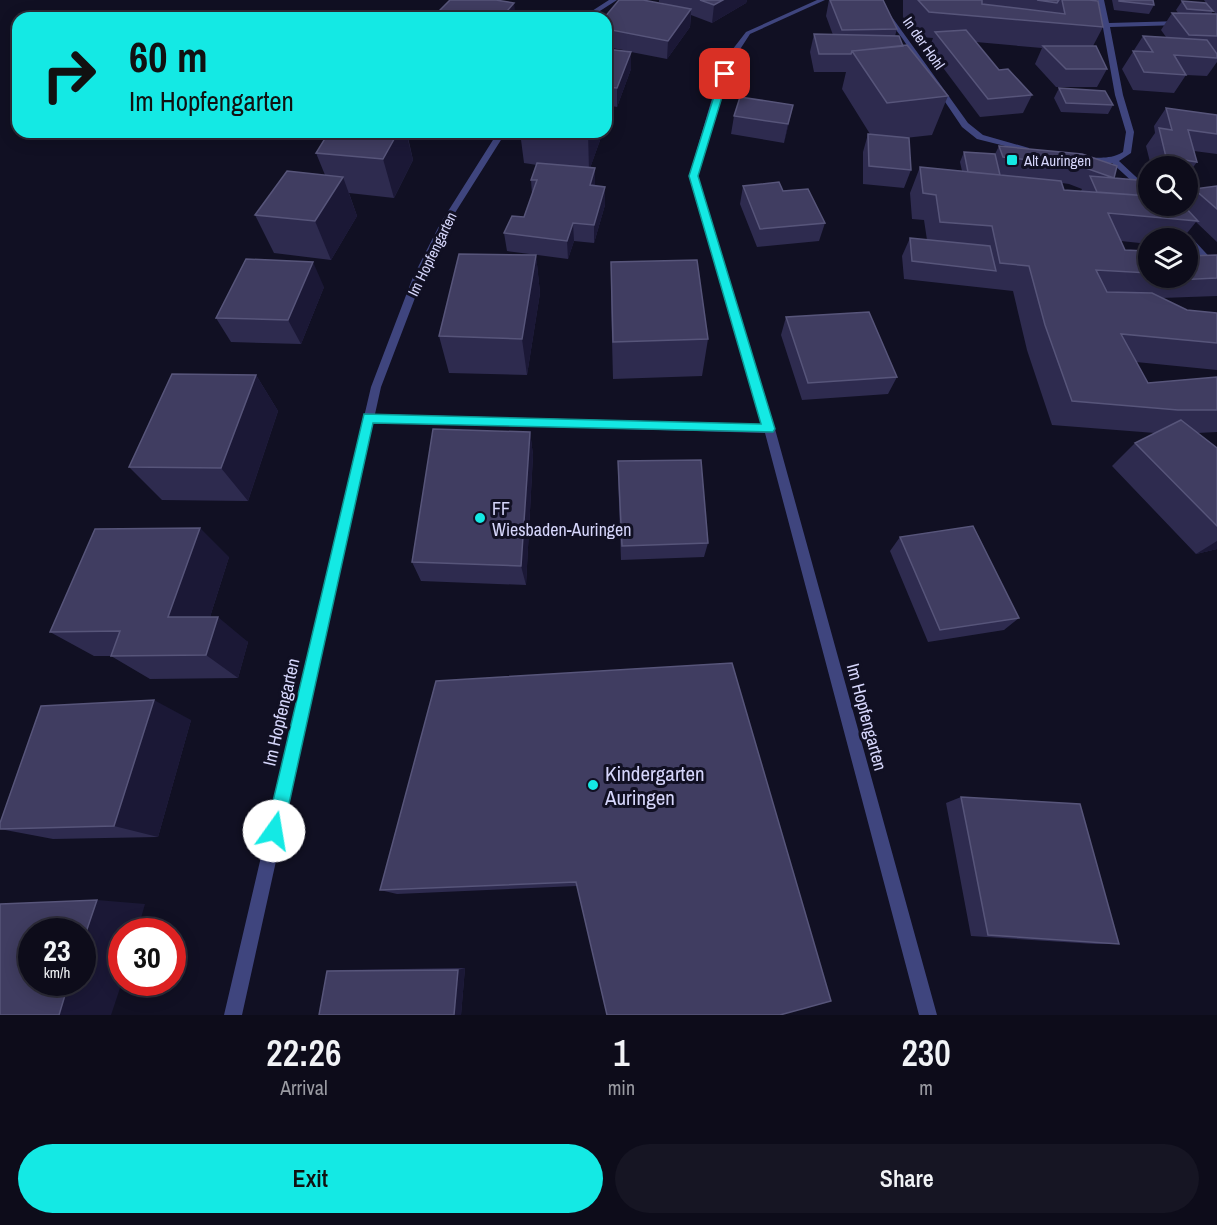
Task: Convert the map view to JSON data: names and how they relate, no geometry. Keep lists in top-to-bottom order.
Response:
{
  "streets": {
    "street": ["In der Hohl", "Im Hopfengarten"]
  },
  "places": {
    "transit": ["Alt Auringen"],
    "other": ["FF Wiesbaden-Auringen", "Kindergarten Auringen"]
  },
  "page": {
    "turn": ["60 m", "Im Hopfengarten"],
    "speed": "23 km/h",
    "limit": "30",
    "eta": [
      "22:26",
      "Arrival",
      "1",
      "min",
      "230",
      "m"
    ],
    "buttons": ["Exit", "Share"]
  }
}
